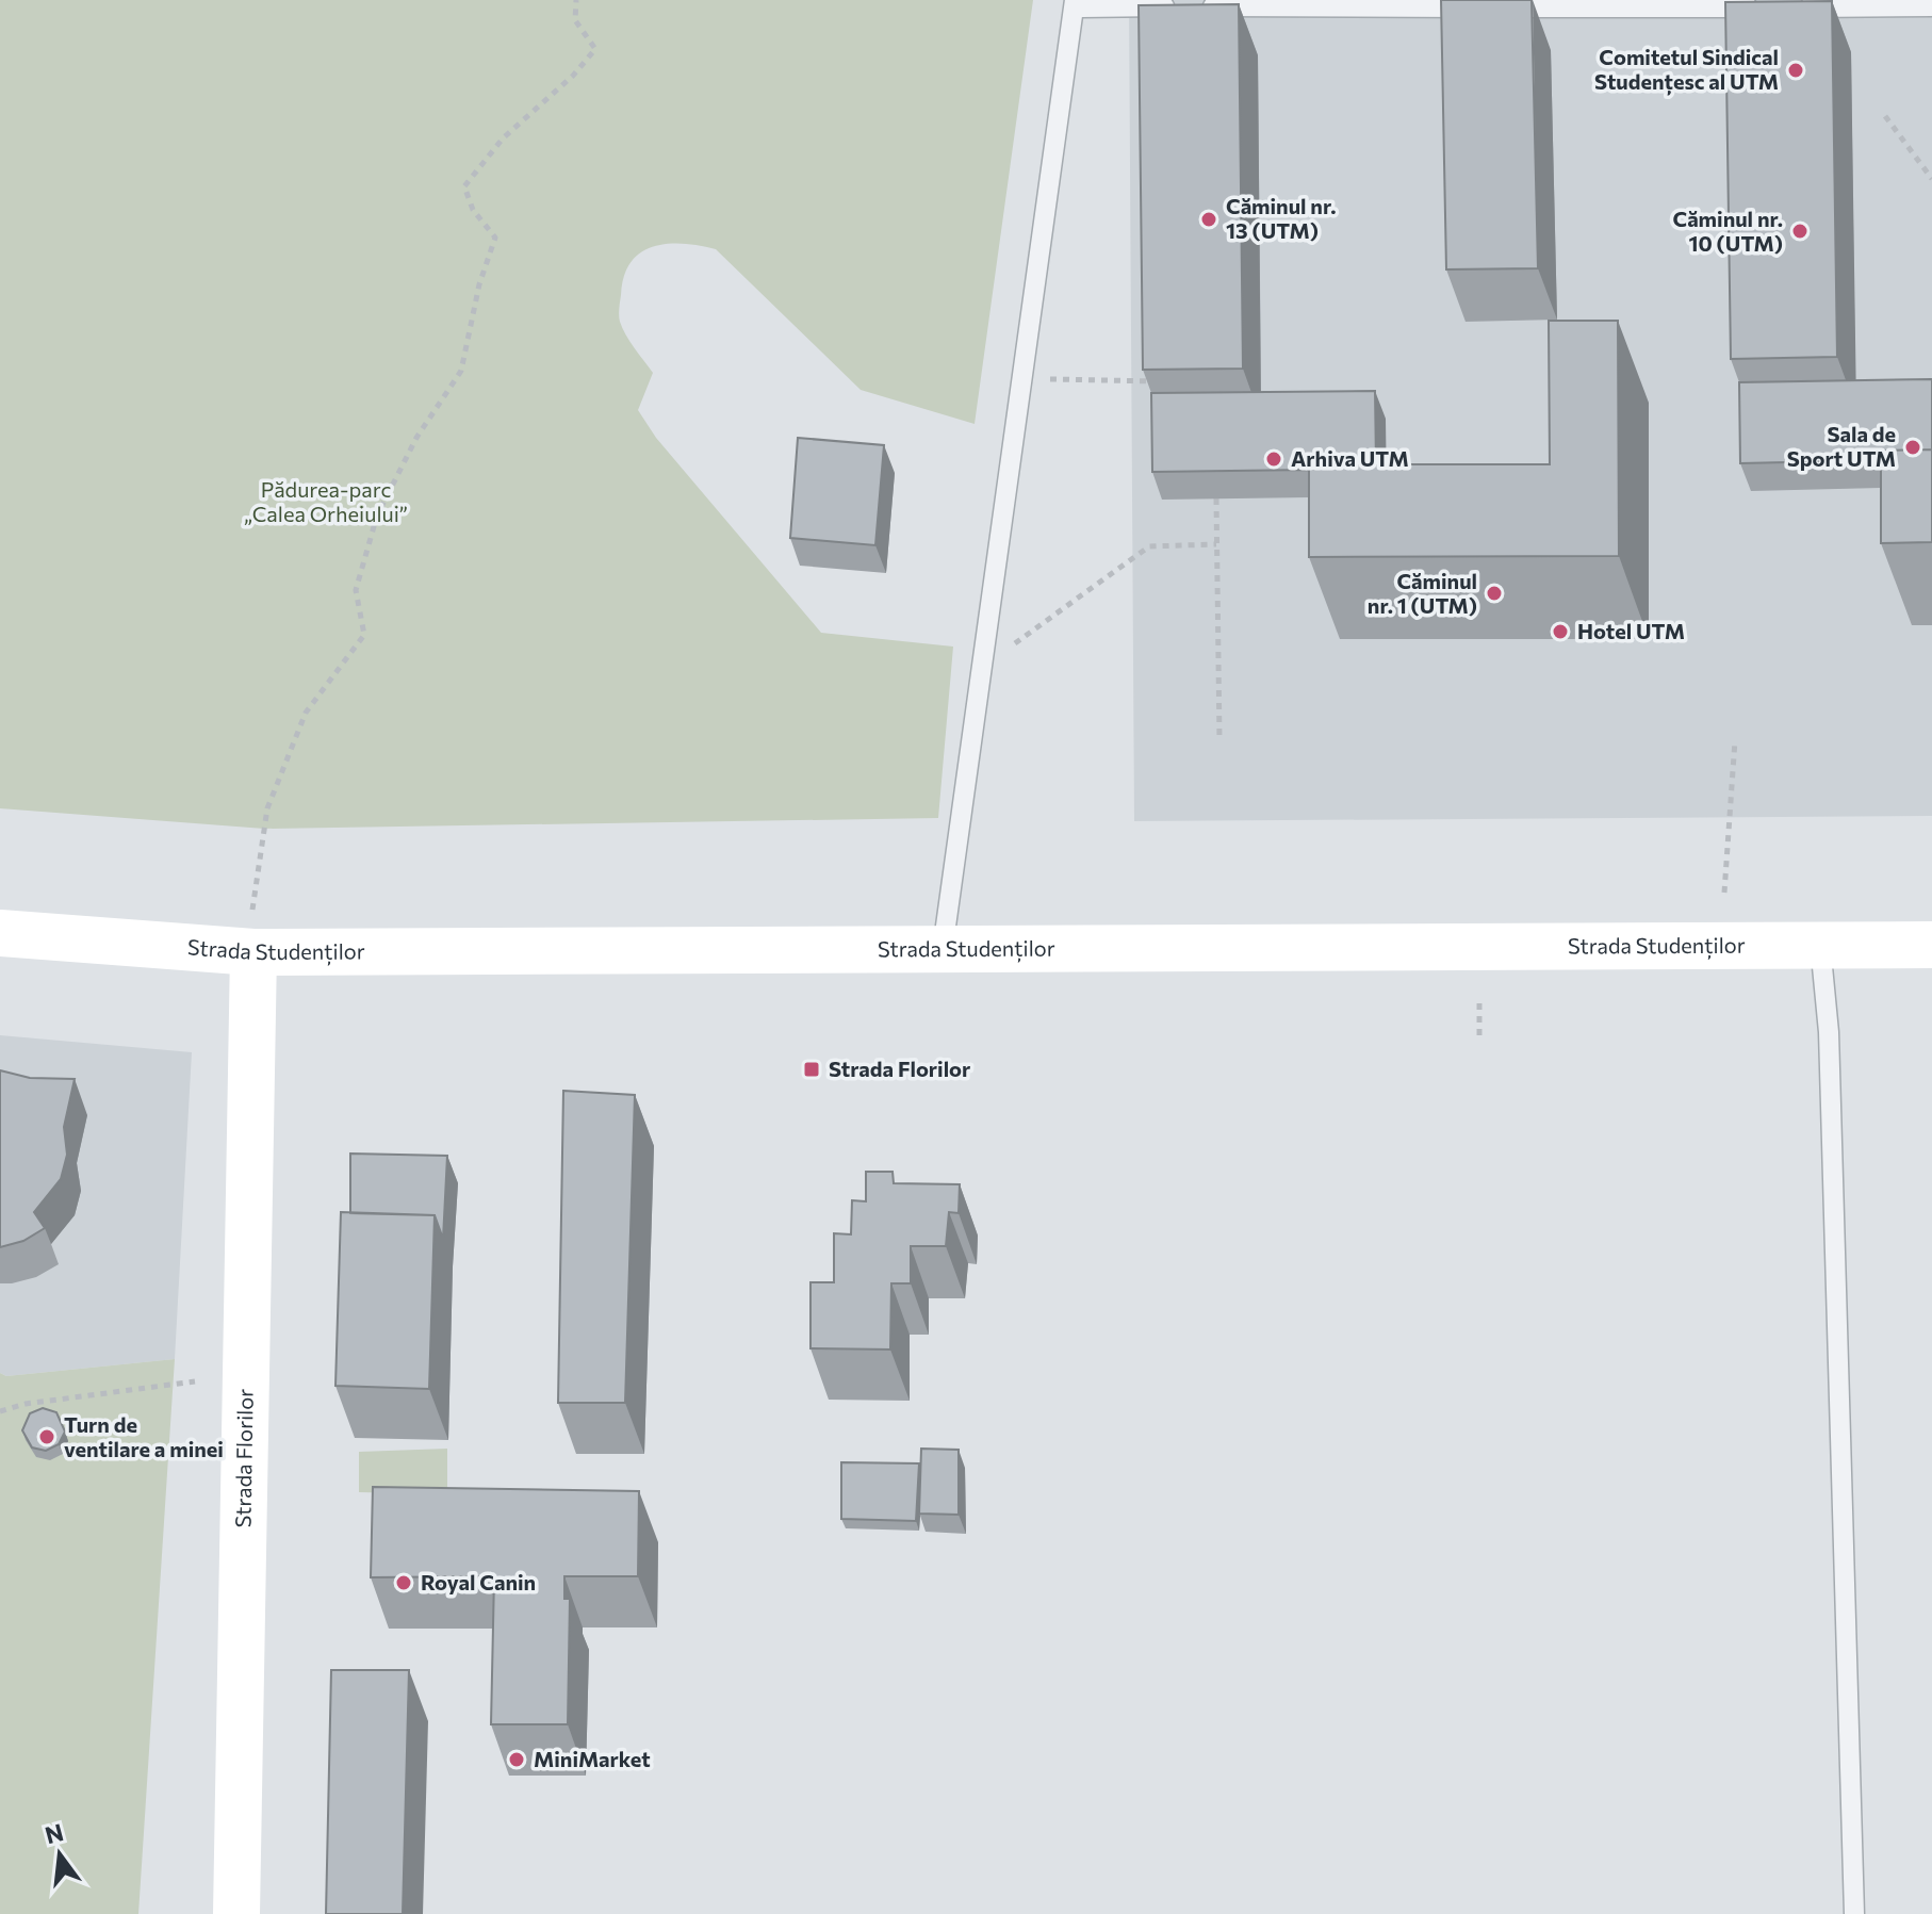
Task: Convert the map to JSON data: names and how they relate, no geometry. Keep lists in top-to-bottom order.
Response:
{
  "streets": {
    "main road": ["Strada Studenților", "Strada Florilor"]
  },
  "crossings": [
    ["Strada Studenților", "Strada Florilor"]
  ],
  "parks": ["Pădurea-parc „Calea Orheiului”"],
  "places": {
    "other": [
      "Comitetul Sindical Studențesc al UTM",
      "Căminul nr. 13 (UTM)",
      "Căminul nr. 10 (UTM)",
      "Sala de Sport UTM",
      "Arhiva UTM",
      "Căminul nr. 1 (UTM)",
      "Hotel UTM",
      "Turn de ventilare a minei",
      "Royal Canin",
      "MiniMarket"
    ],
    "transit": ["Strada Florilor"]
  },
  "north": "top"
}
